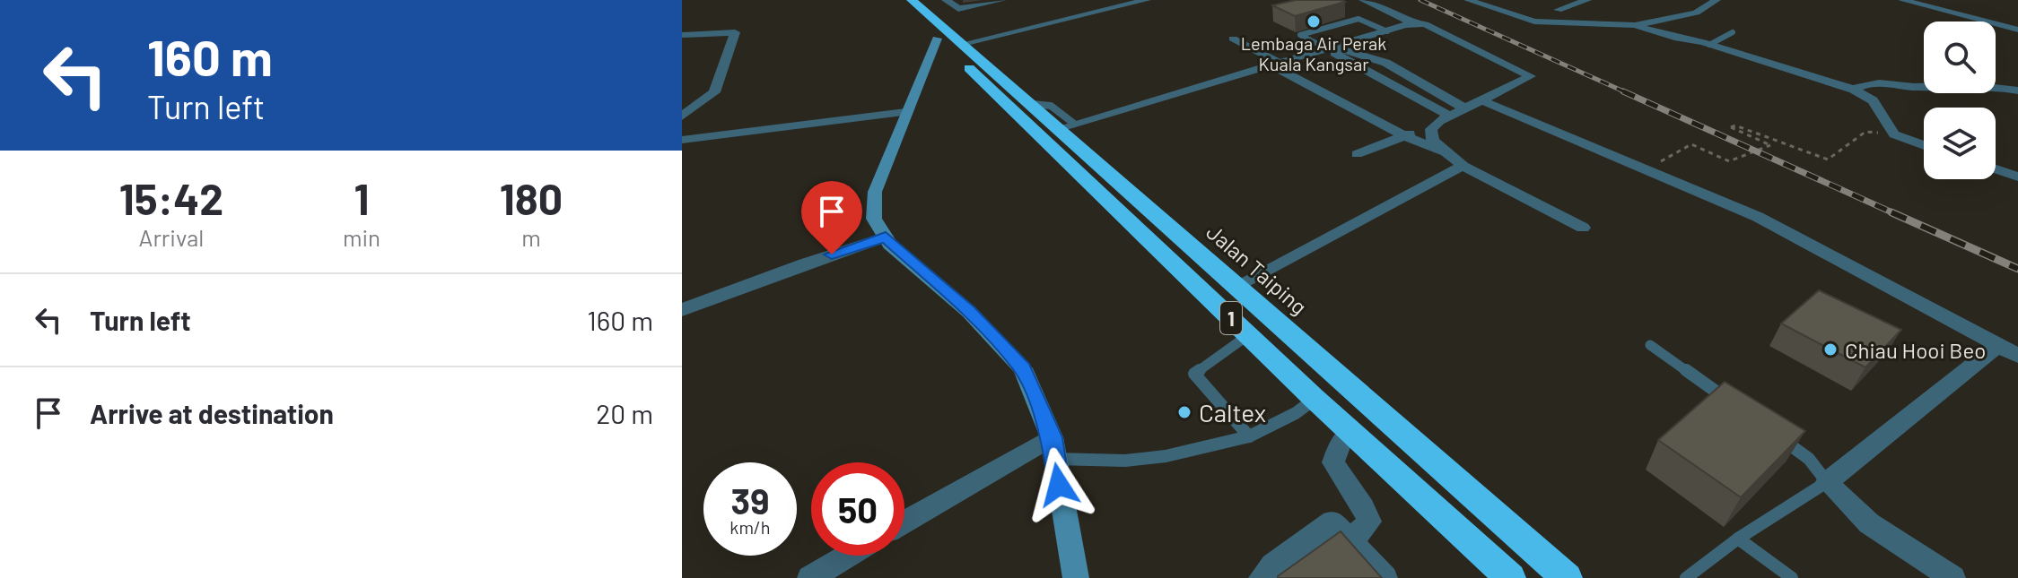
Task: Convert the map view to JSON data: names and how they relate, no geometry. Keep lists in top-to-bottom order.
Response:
{
  "streets": {
    "highway": ["Jalan Taiping", "1"]
  },
  "places": ["Lembaga Air Perak Kuala Kangsar", "Chiau Hooi Beo", "Caltex"],
  "page": {
    "turn": ["160 m", "Turn left"],
    "eta": [
      "15:42",
      "Arrival",
      "1",
      "min",
      "180",
      "m"
    ],
    "list": [
      {
        "name": "Turn left",
        "value": "160 m"
      },
      {
        "name": "Arrive at destination",
        "value": "20 m"
      }
    ],
    "speed": "39 km/h",
    "limit": "50"
  }
}
